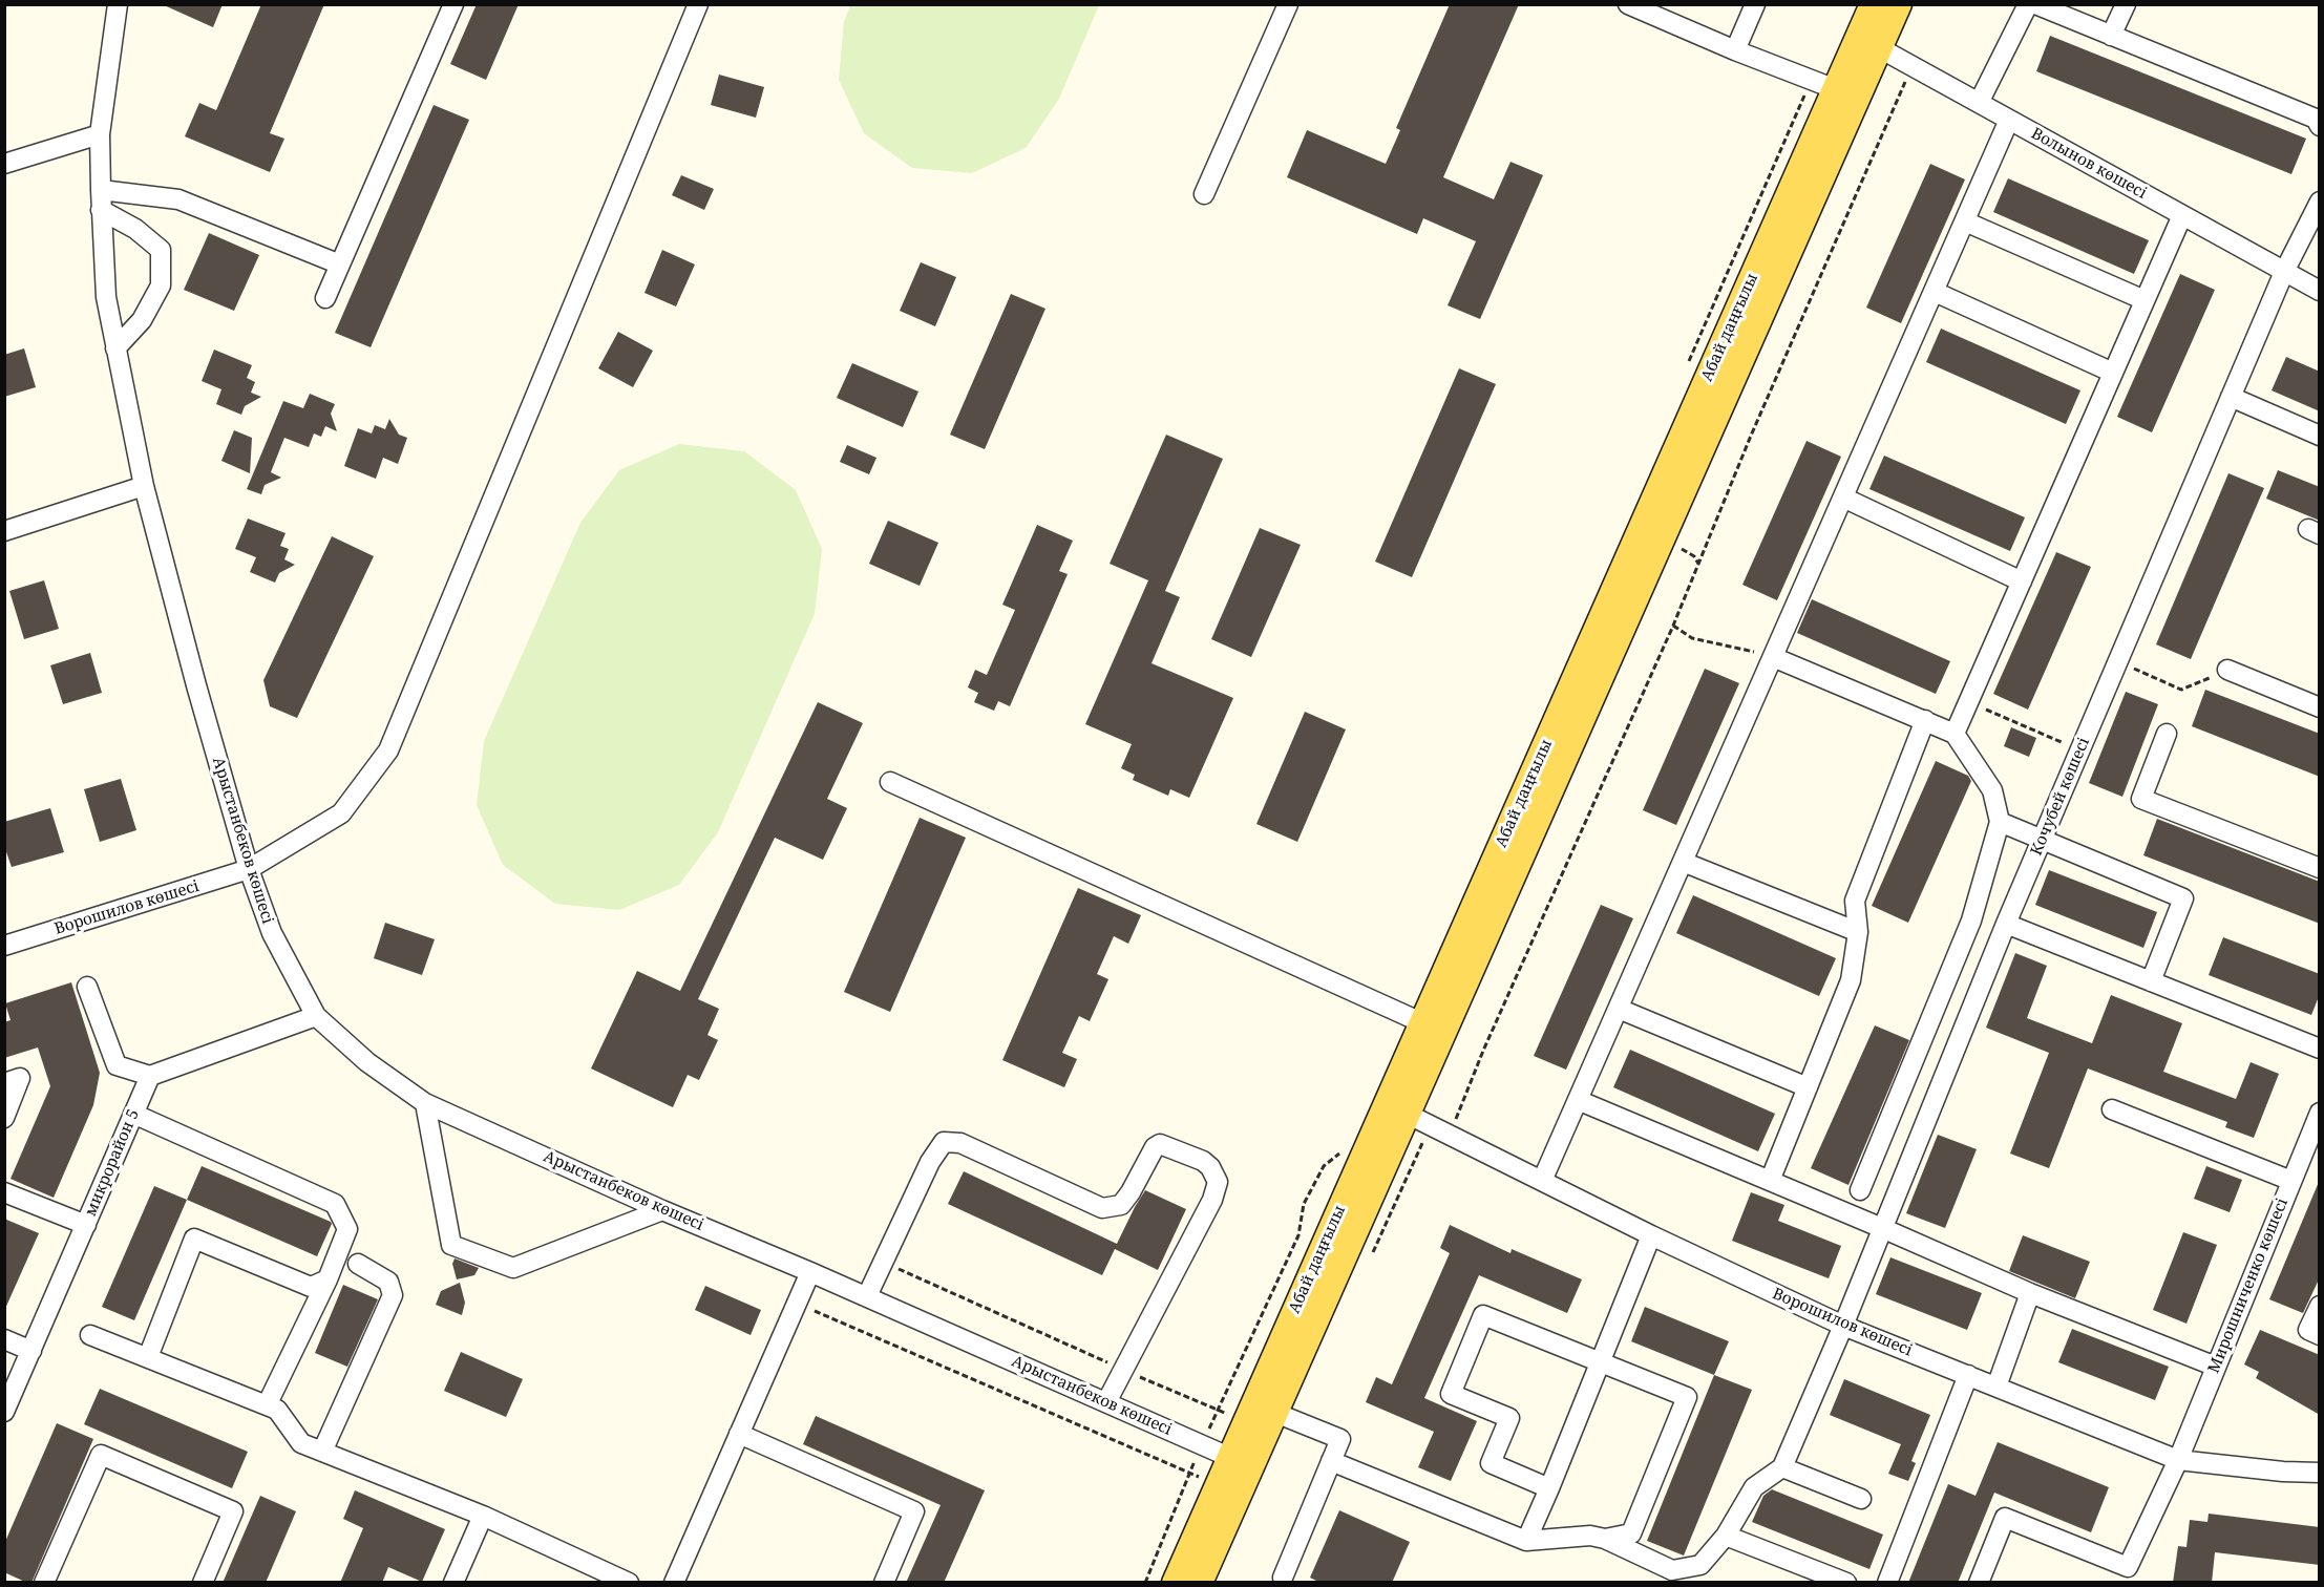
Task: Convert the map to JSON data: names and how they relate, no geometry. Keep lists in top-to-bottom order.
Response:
{
  "streets": {
    "main road": ["Абай даңғылы"],
    "street": [
      "Волынов көшесі",
      "Кочубей көшесі",
      "Арыстанбеков көшесі",
      "Ворошилов көшесі",
      "микрорайон 5",
      "Мирошниченко көшесі"
    ]
  },
  "crossings": [
    ["Волынов көшесі", "Абай даңғылы"],
    ["Волынов көшесі", "Кочубей көшесі"],
    ["Абай даңғылы", "Арыстанбеков көшесі"],
    ["Абай даңғылы", "Ворошилов көшесі"],
    ["Кочубей көшесі", "Ворошилов көшесі"],
    ["Арыстанбеков көшесі", "Ворошилов көшесі"],
    ["Ворошилов көшесі", "Мирошниченко көшесі"]
  ]
}
